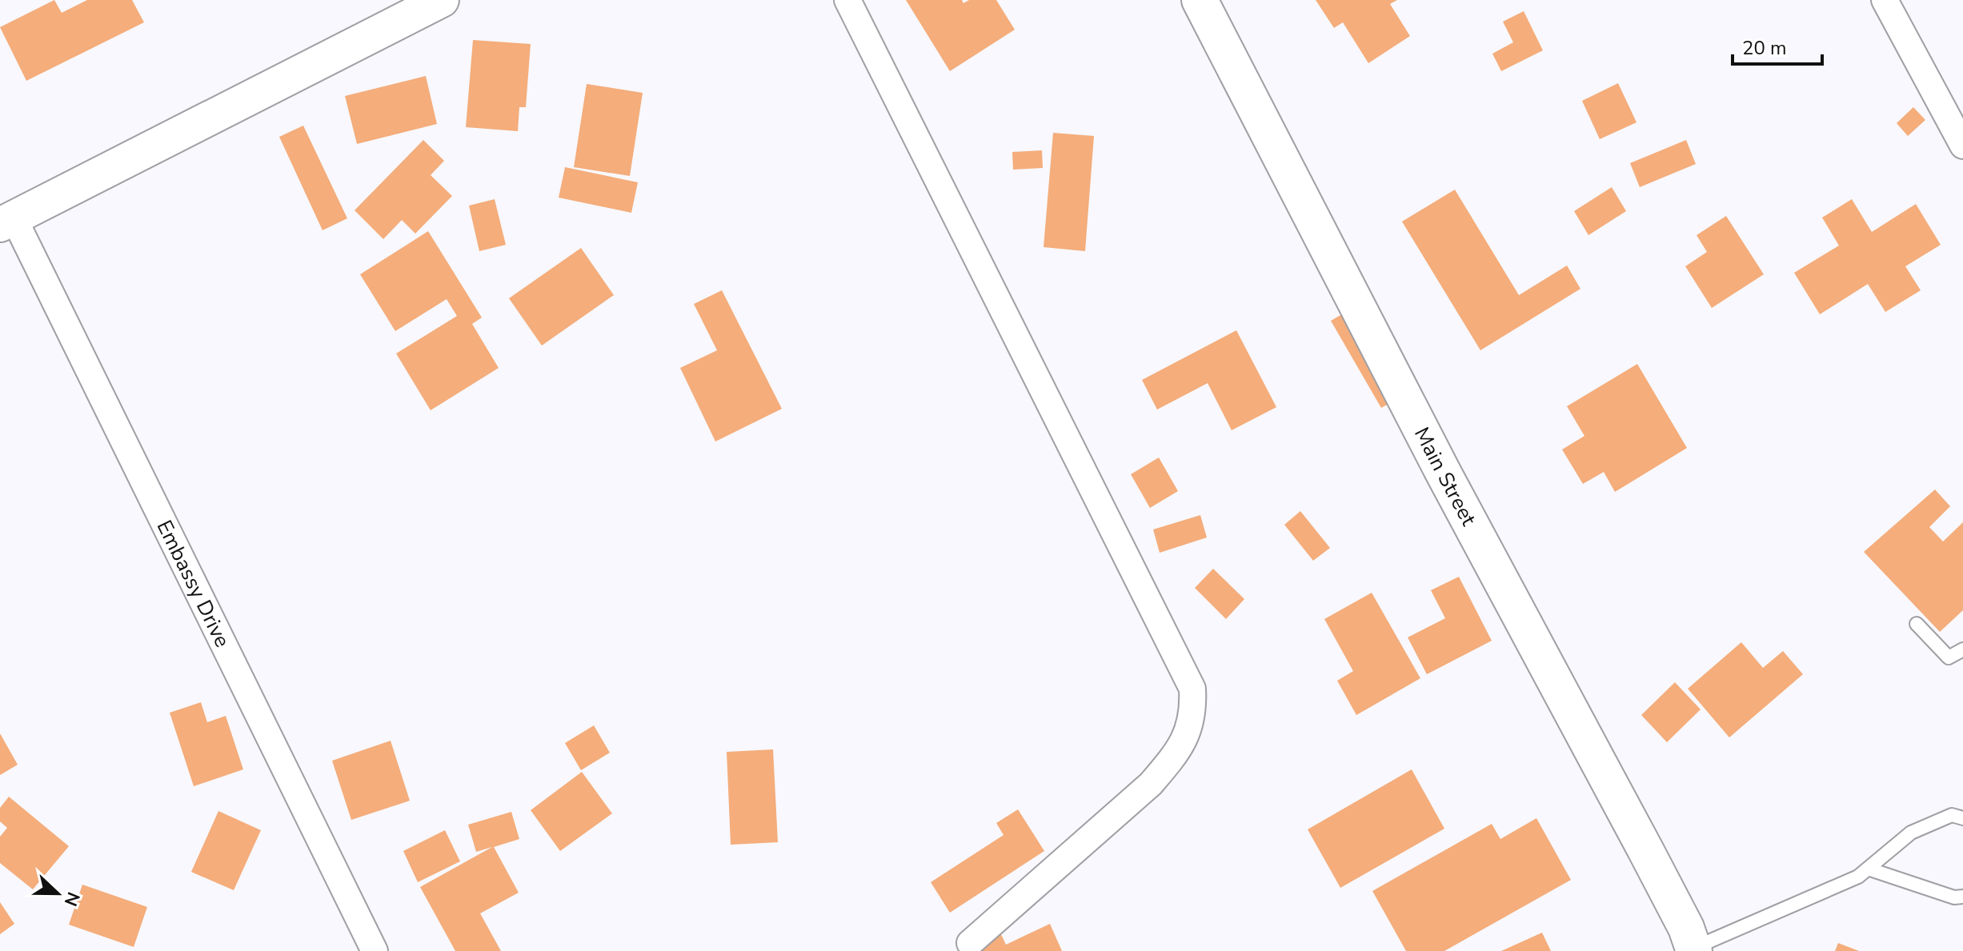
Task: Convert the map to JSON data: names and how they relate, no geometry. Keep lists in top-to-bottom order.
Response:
{
  "streets": {
    "main road": ["Main Street"],
    "street": ["Embassy Drive"]
  },
  "scale_bar": "20 m",
  "north": "right"
}
